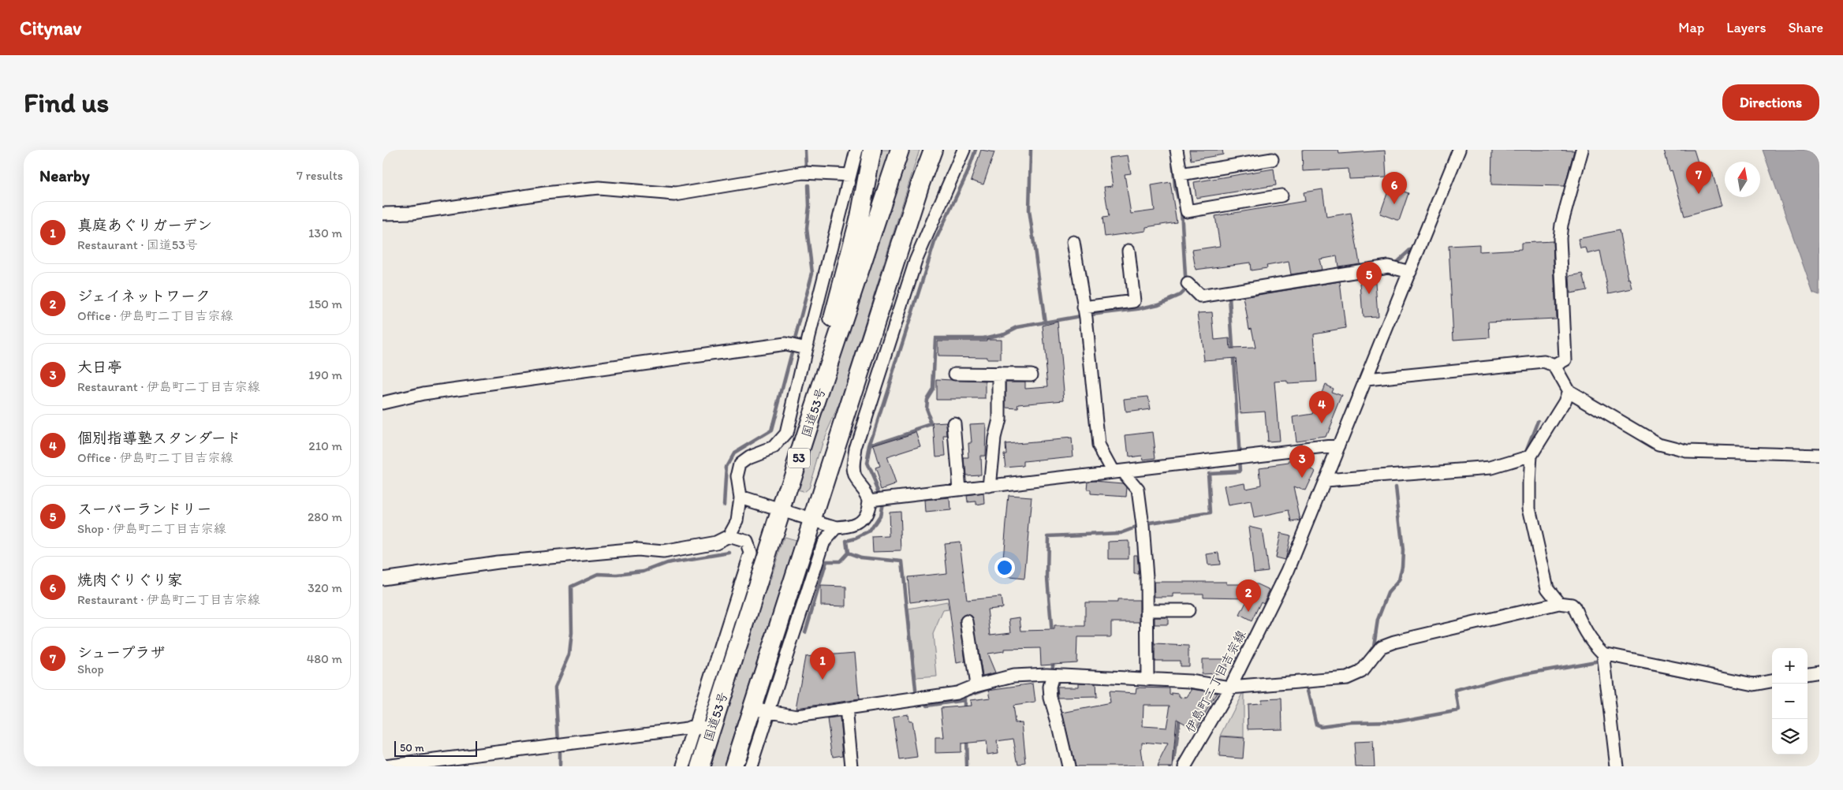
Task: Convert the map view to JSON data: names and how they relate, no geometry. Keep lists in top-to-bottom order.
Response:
{
  "streets": {
    "highway": ["国道53号", "53"],
    "street": ["伊島町二丁目吉宗線"]
  },
  "scale_bar": "50 m",
  "north": "top",
  "page": {
    "header": "Citynav",
    "nav": ["Map", "Layers", "Share"],
    "buttons": "Directions",
    "title": "Find us",
    "heading": ["Nearby", "7 results"],
    "pins": [
      "7",
      "6",
      "5",
      "4",
      "3",
      "2",
      "1"
    ],
    "list": [
      {
        "mark": "1",
        "name": "真庭あぐりガーデン",
        "note": "Restaurant · 国道53号",
        "value": "130 m"
      },
      {
        "mark": "2",
        "name": "ジェイネットワーク",
        "note": "Office · 伊島町二丁目吉宗線",
        "value": "150 m"
      },
      {
        "mark": "3",
        "name": "大日亭",
        "note": "Restaurant · 伊島町二丁目吉宗線",
        "value": "190 m"
      },
      {
        "mark": "4",
        "name": "個別指導塾スタンダード",
        "note": "Office · 伊島町二丁目吉宗線",
        "value": "210 m"
      },
      {
        "mark": "5",
        "name": "スーパーランドリー",
        "note": "Shop · 伊島町二丁目吉宗線",
        "value": "280 m"
      },
      {
        "mark": "6",
        "name": "焼肉ぐりぐり家",
        "note": "Restaurant · 伊島町二丁目吉宗線",
        "value": "320 m"
      },
      {
        "mark": "7",
        "name": "シュープラザ",
        "note": "Shop",
        "value": "480 m"
      }
    ],
    "map_buttons": ["+", "−"],
    "scale": "50 m"
  }
}
